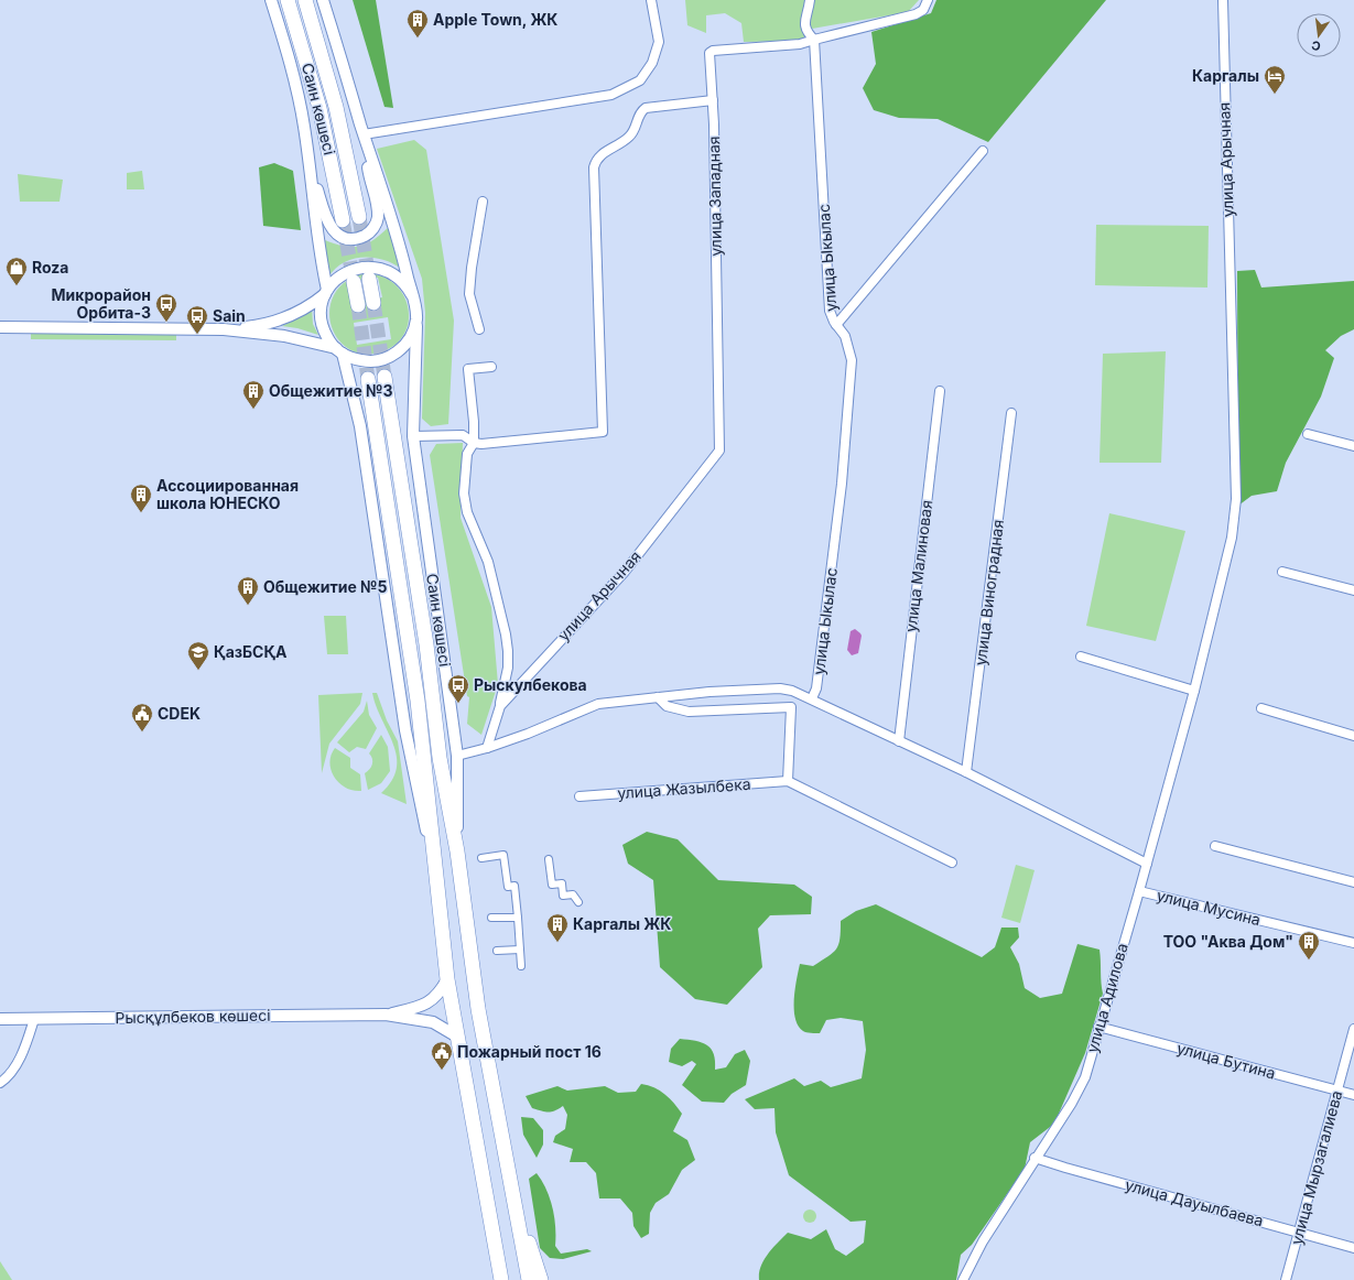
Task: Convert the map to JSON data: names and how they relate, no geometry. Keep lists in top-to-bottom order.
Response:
{
  "streets": {
    "main road": ["Саин көшесі"],
    "street": [
      "улица Арычная",
      "улица Западная",
      "улица Ыкылас",
      "улица Малиновая",
      "улица Виноградная",
      "улица Жазылбека",
      "улица Мусина",
      "улица Адилова",
      "Рысқұлбеков көшесі",
      "улица Бутина",
      "улица Мырзагалиева",
      "улица Дауылбаева"
    ]
  },
  "crossings": [
    ["улица Арычная", "улица Западная"],
    ["улица Арычная", "улица Адилова"],
    ["улица Западная", "улица Ыкылас"],
    ["улица Мусина", "улица Адилова"],
    ["улица Адилова", "улица Бутина"],
    ["улица Адилова", "улица Дауылбаева"],
    ["улица Бутина", "улица Мырзагалиева"],
    ["улица Мырзагалиева", "улица Дауылбаева"]
  ],
  "places": {
    "building": [
      "Apple Town, ЖК",
      "Общежитие №3",
      "Ассоциированная школа ЮНЕСКО",
      "Общежитие №5",
      "Каргалы ЖК",
      "ТОО \"Аква Дом\""
    ],
    "hotel": ["Каргалы"],
    "shop": ["Roza"],
    "bus stop": ["Микрорайон Орбита-3", "Sain", "Рыскулбекова"],
    "school or university": ["ҚазБСҚА"],
    "public building": ["CDEK", "Пожарный пост 16"]
  },
  "north": "bottom"
}
